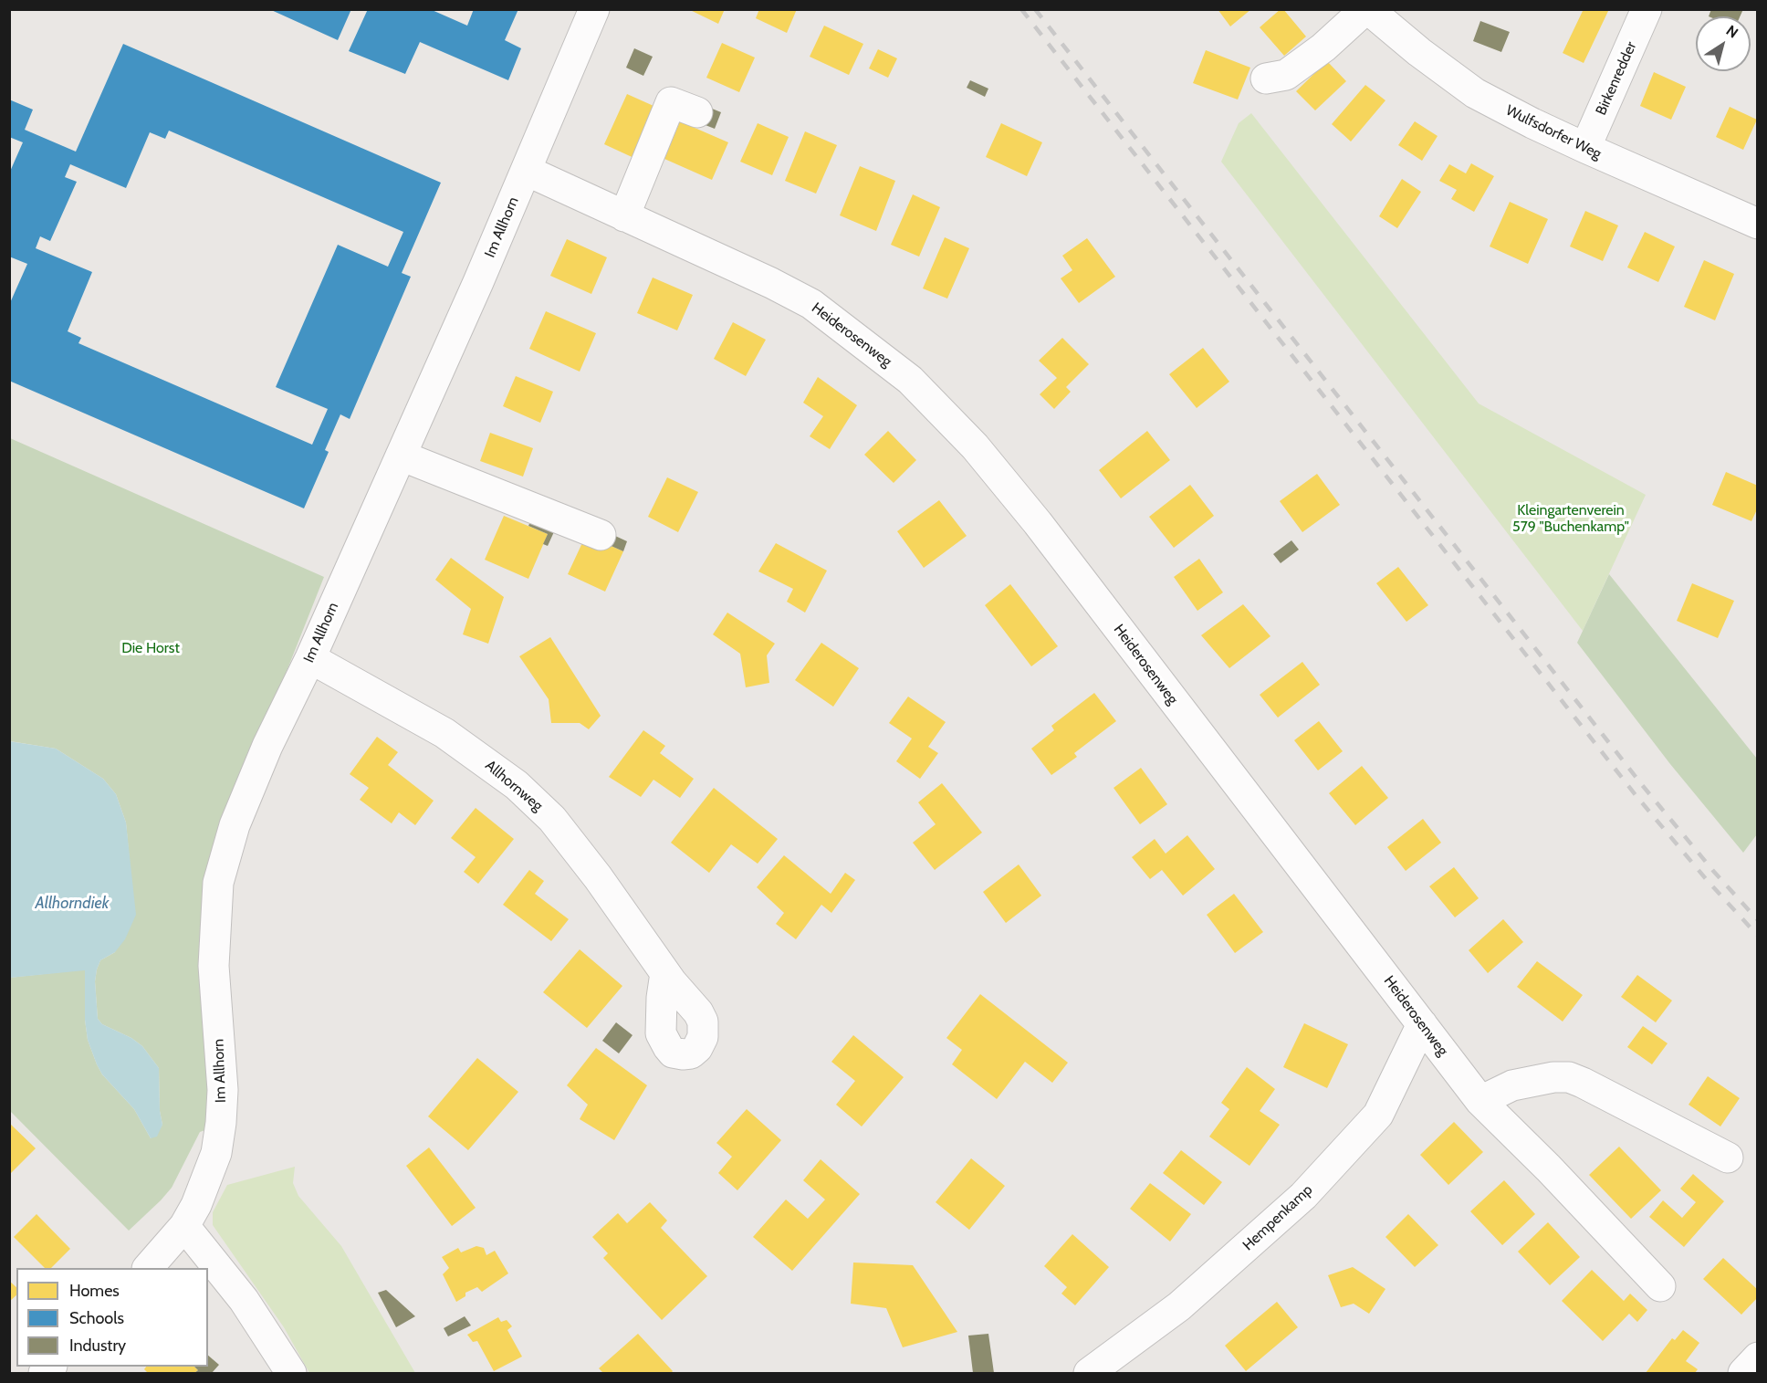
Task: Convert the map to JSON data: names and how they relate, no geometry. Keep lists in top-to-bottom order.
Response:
{
  "streets": {
    "street": [
      "Birkenredder",
      "Wulfsdorfer Weg",
      "Im Allhorn",
      "Heiderosenweg",
      "Allhornweg",
      "Hempenkamp"
    ]
  },
  "crossings": [
    ["Birkenredder", "Wulfsdorfer Weg"],
    ["Im Allhorn", "Heiderosenweg"],
    ["Im Allhorn", "Allhornweg"],
    ["Heiderosenweg", "Hempenkamp"]
  ],
  "water": ["Allhorndiek"],
  "parks": ["Kleingartenverein 579 \"Buchenkamp\"", "Die Horst"],
  "legend": ["Homes", "Schools", "Industry"],
  "north": "top right"
}
